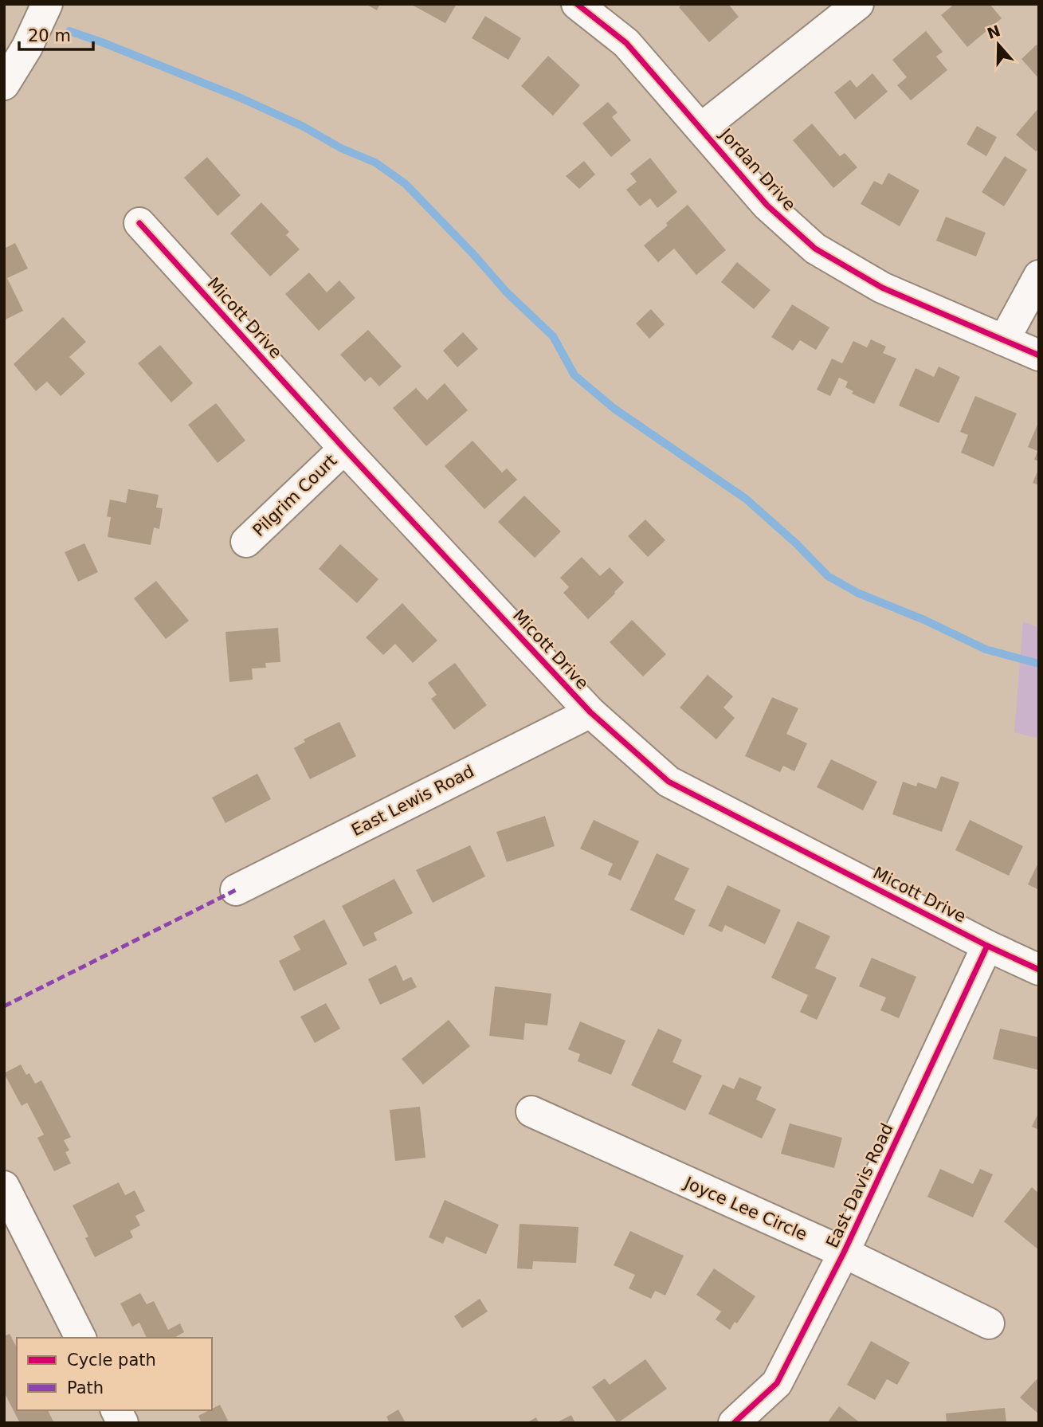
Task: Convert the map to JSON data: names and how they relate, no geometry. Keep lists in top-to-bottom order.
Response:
{
  "streets": {
    "street": [
      "Jordan Drive",
      "Micott Drive",
      "Pilgrim Court",
      "East Lewis Road",
      "East Davis Road",
      "Joyce Lee Circle"
    ]
  },
  "crossings": [
    ["Micott Drive", "Pilgrim Court"],
    ["Micott Drive", "East Lewis Road"],
    ["Micott Drive", "East Davis Road"],
    ["East Davis Road", "Joyce Lee Circle"]
  ],
  "legend": ["Cycle path", "Path"],
  "scale_bar": "20 m",
  "north": "top"
}
